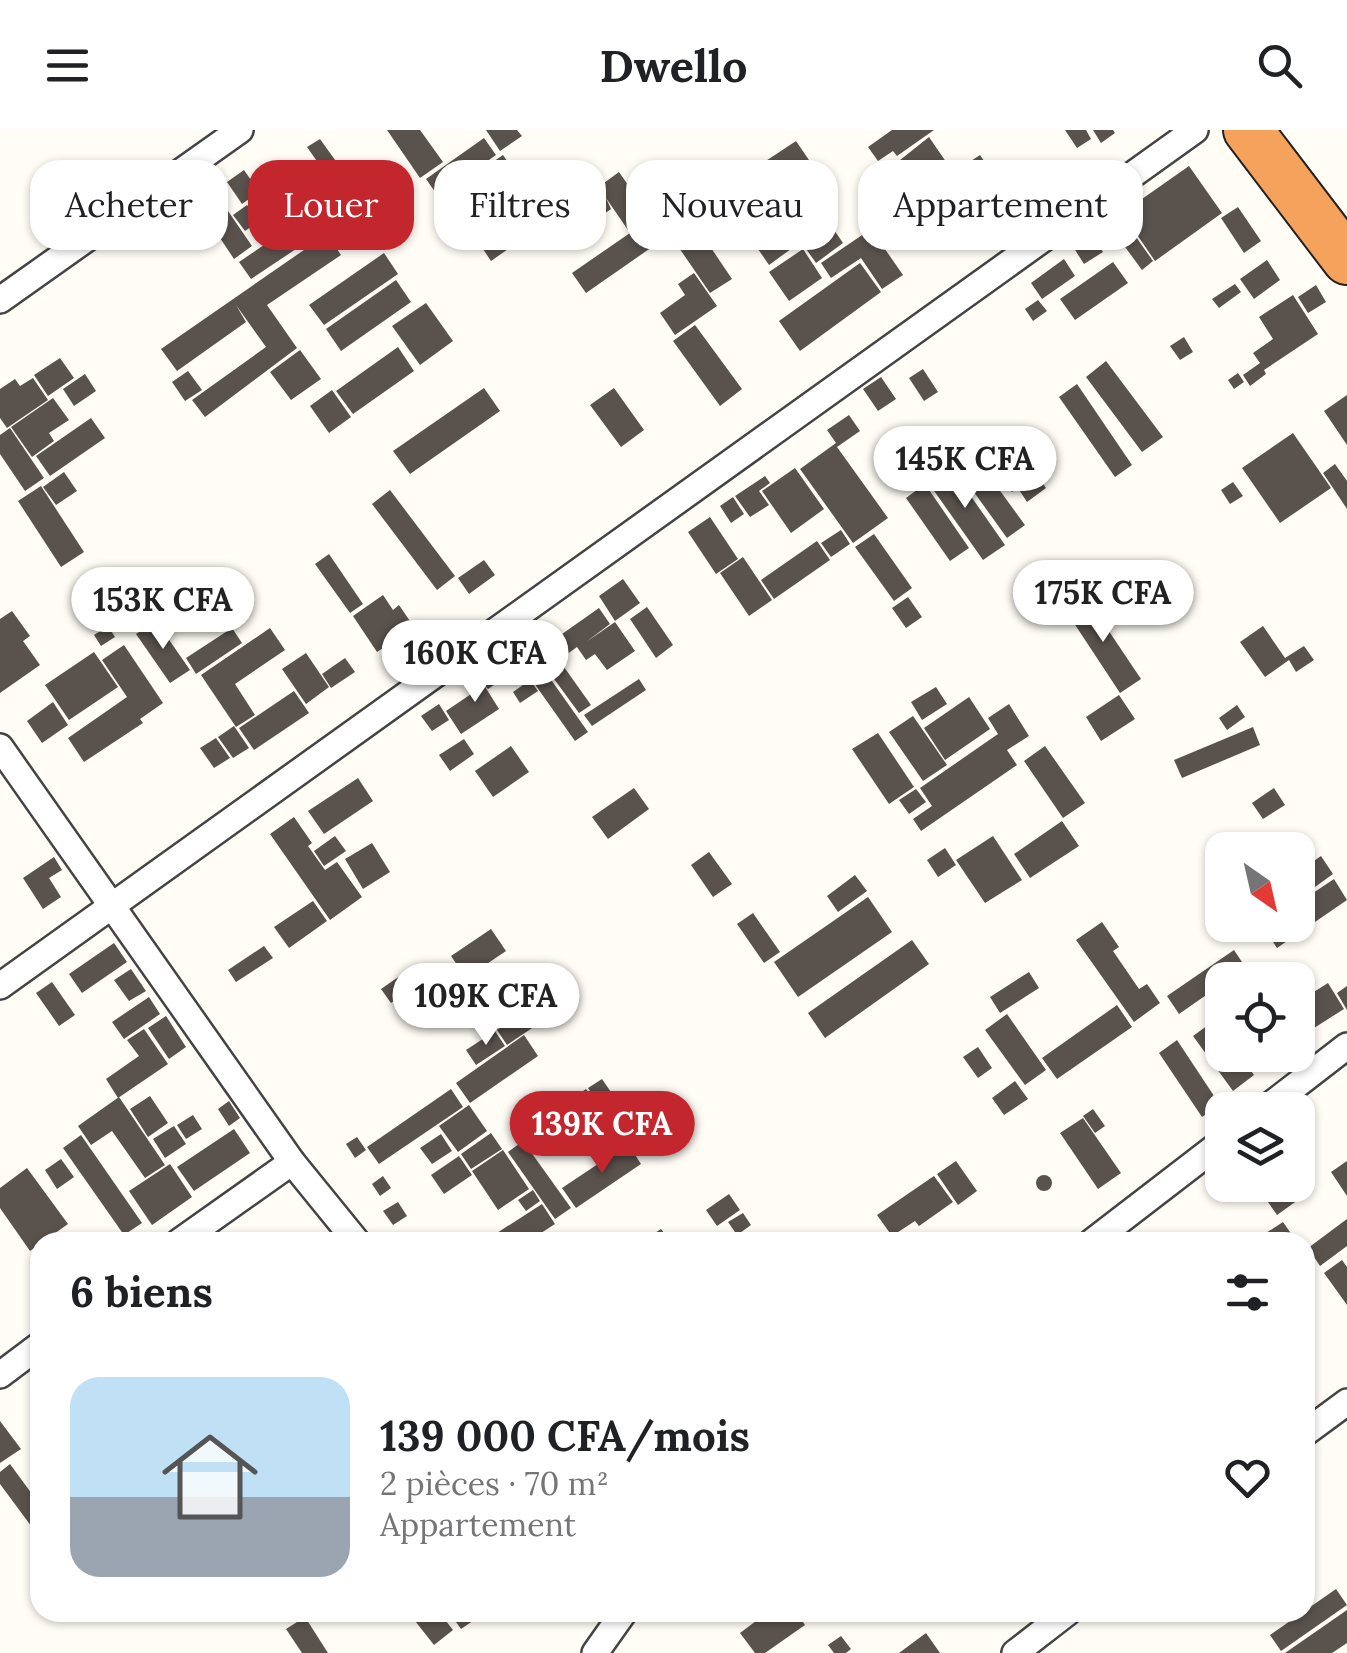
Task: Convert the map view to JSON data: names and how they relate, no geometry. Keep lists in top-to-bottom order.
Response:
{
  "north": "bottom right",
  "page": {
    "header": "Dwello",
    "chip": [
      "Acheter",
      "Louer",
      "Filtres",
      "Nouveau",
      "Appartement"
    ],
    "price": [
      "145K CFA",
      "175K CFA",
      "153K CFA",
      "160K CFA",
      "109K CFA",
      "139K CFA"
    ],
    "heading": "6 biens",
    "list": [
      {
        "name": "139 000 CFA/mois",
        "note": "2 pièces · 70 m² · Appartement"
      }
    ]
  }
}
